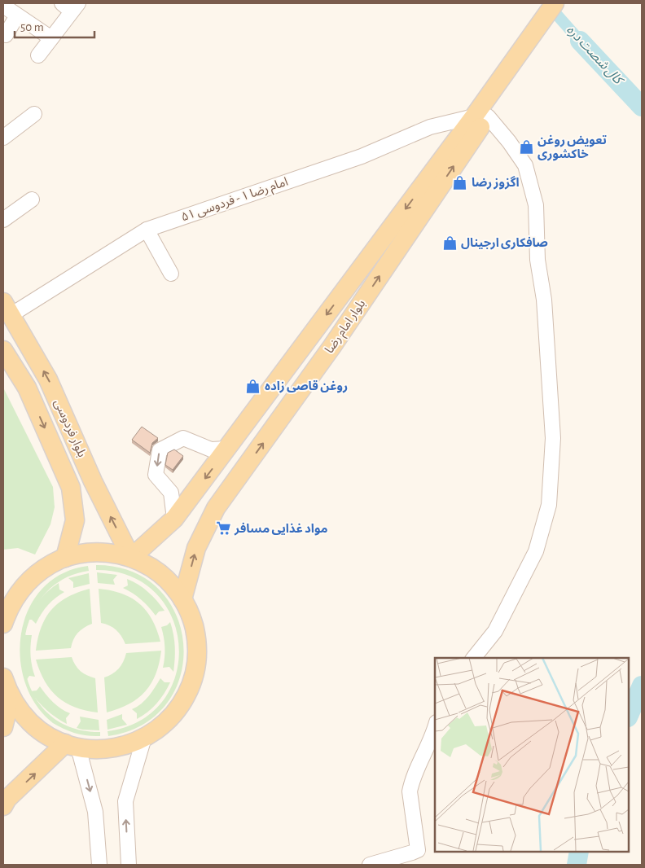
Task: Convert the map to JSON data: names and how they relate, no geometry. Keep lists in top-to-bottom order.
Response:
{
  "streets": {
    "main road": ["بلوار امام رضا", "بلوار فردوسی"],
    "street": ["امام رضا ۱ - فردوسی ۵۱"]
  },
  "crossings": [
    ["امام رضا ۱ - فردوسی ۵۱", "بلوار امام رضا"],
    ["امام رضا ۱ - فردوسی ۵۱", "بلوار فردوسی"],
    ["بلوار امام رضا", "بلوار فردوسی"]
  ],
  "water": ["کال شصت دره"],
  "places": {
    "shop": [
      "تعویض روغن خاکشوری",
      "اگزوز رضا",
      "صافکاری ارجینال",
      "روغن قاصی زاده"
    ],
    "supermarket": ["مواد غذایی مسافر"]
  },
  "scale_bar": "50 m"
}
